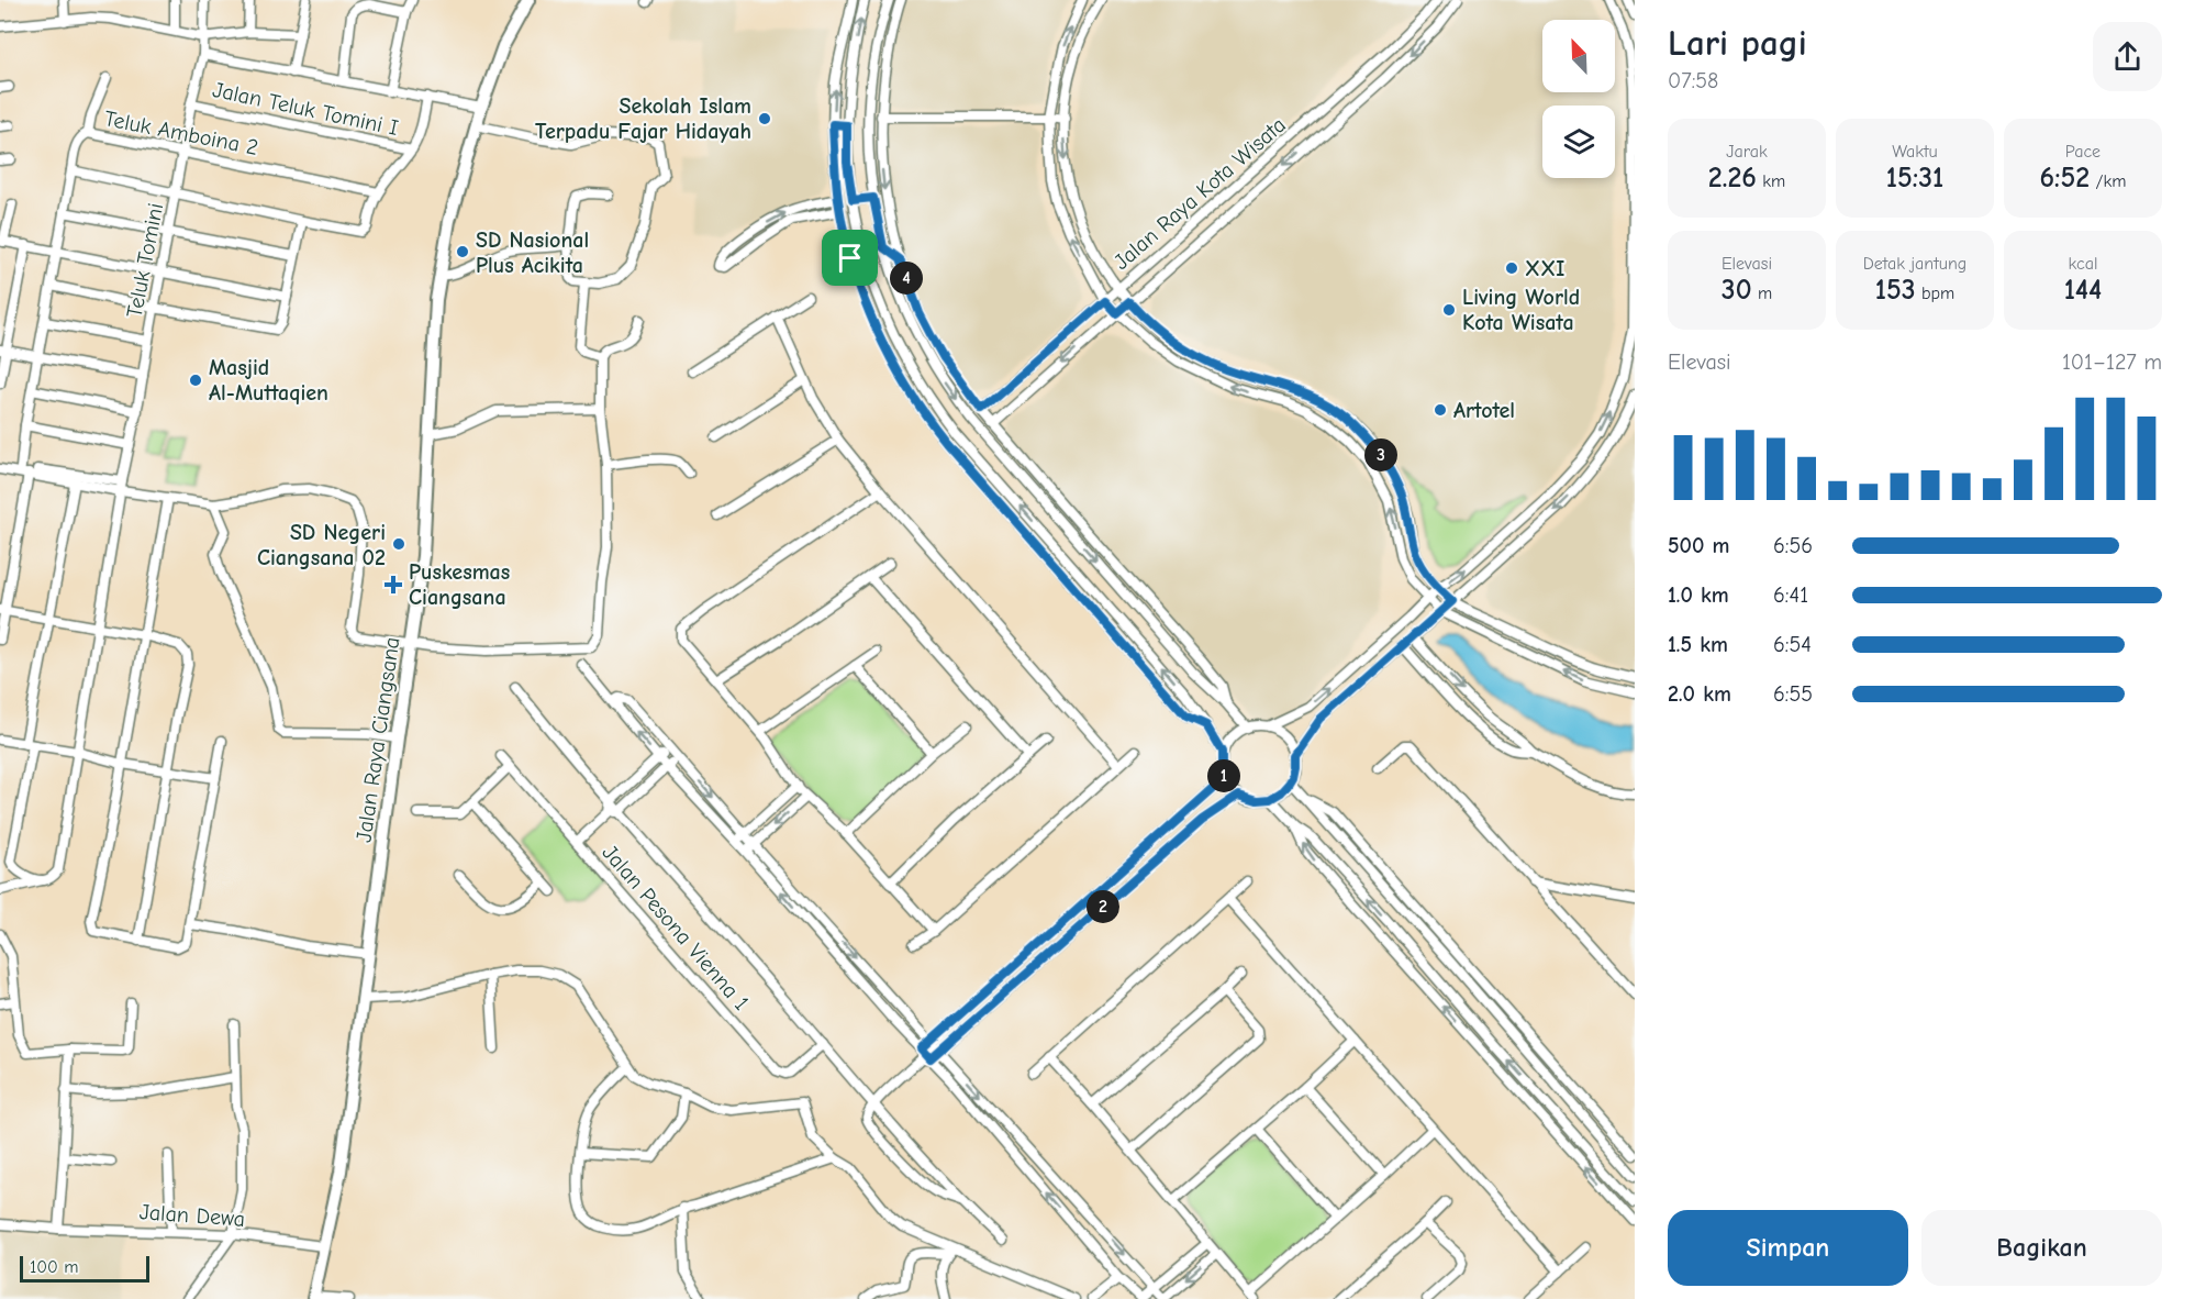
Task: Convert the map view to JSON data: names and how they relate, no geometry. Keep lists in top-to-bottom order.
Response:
{
  "streets": {
    "main road": ["Jalan Raya Ciangsana"],
    "street": [
      "Jalan Teluk Tomini I",
      "Teluk Amboina 2",
      "Jalan Raya Kota Wisata",
      "Teluk Tomini",
      "Jalan Pesona Vienna 1",
      "Jalan Dewa"
    ]
  },
  "crossings": [
    ["Jalan Teluk Tomini I", "Teluk Tomini"],
    ["Teluk Amboina 2", "Teluk Tomini"],
    ["Jalan Raya Ciangsana", "Jalan Dewa"]
  ],
  "places": {
    "other": [
      "Sekolah Islam Terpadu Fajar Hidayah",
      "SD Nasional Plus Acikita",
      "XXI",
      "Living World Kota Wisata",
      "Masjid Al-Muttaqien",
      "Artotel",
      "SD Negeri Ciangsana 02"
    ],
    "health": ["Puskesmas Ciangsana"]
  },
  "scale_bar": "100 m",
  "north": "top left",
  "page": {
    "heading": ["Lari pagi", "07:58"],
    "stats": [
      ["Jarak", "2.26 km"],
      ["Waktu", "15:31"],
      ["Pace", "6:52 /km"],
      ["Elevasi", "30 m"],
      ["Detak jantung", "153 bpm"],
      ["kcal", "144"]
    ],
    "pins": [
      "4",
      "3",
      "1",
      "2"
    ],
    "chart": ["Elevasi", "101–127 m"],
    "list": [
      {
        "name": "500 m",
        "note": "6:56"
      },
      {
        "name": "1.0 km",
        "note": "6:41"
      },
      {
        "name": "1.5 km",
        "note": "6:54"
      },
      {
        "name": "2.0 km",
        "note": "6:55"
      }
    ],
    "buttons": ["Simpan", "Bagikan"],
    "scale": "100 m"
  }
}
